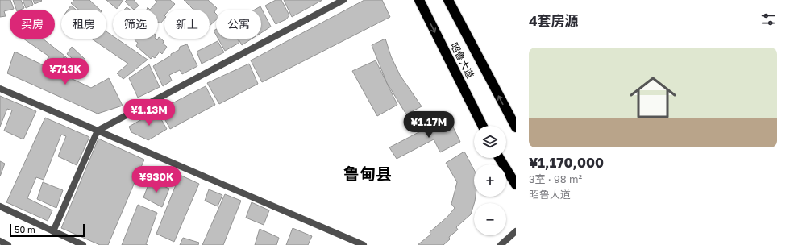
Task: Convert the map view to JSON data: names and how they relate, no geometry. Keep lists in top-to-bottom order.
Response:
{
  "streets": {
    "highway": ["昭鲁大道"]
  },
  "districts": ["鲁甸县"],
  "scale_bar": "50 m",
  "page": {
    "heading": "4套房源",
    "chip": [
      "买房",
      "租房",
      "筛选",
      "新上",
      "公寓"
    ],
    "list": [
      {
        "name": "¥1,170,000",
        "note": "3室 · 98 m² · 昭鲁大道"
      }
    ],
    "price": [
      "¥713K",
      "¥1.13M",
      "¥1.17M",
      "¥930K"
    ],
    "map_buttons": ["+", "−"],
    "scale": "50 m"
  }
}
